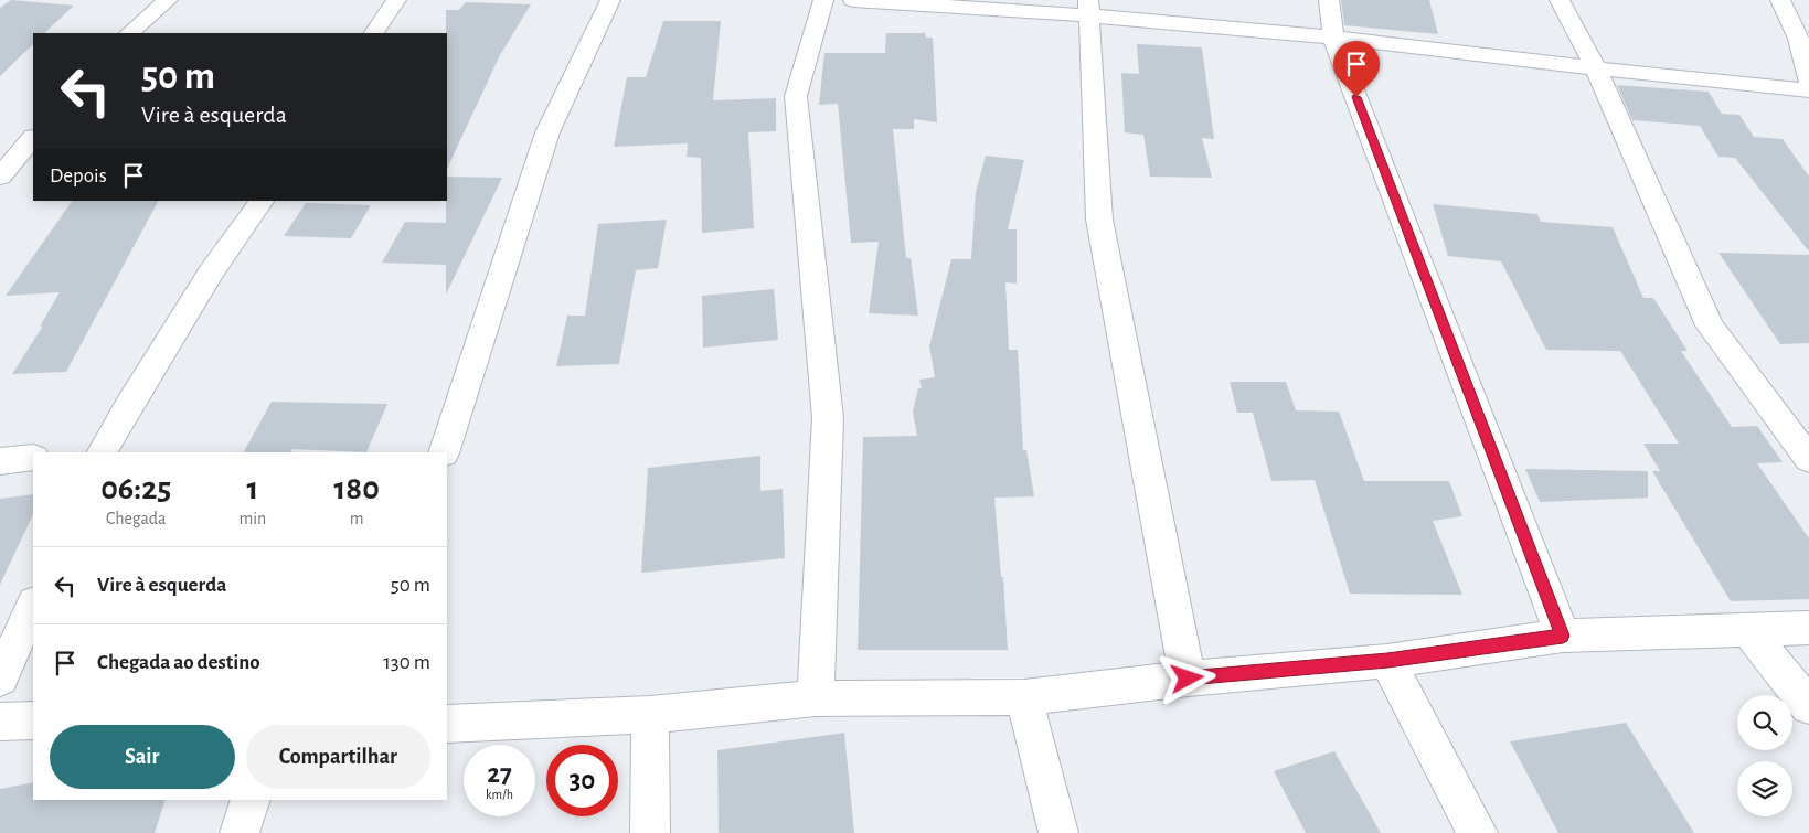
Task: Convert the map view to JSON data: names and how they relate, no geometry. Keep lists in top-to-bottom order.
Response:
{
  "page": {
    "turn": ["50 m", "Vire à esquerda"],
    "then": "Depois",
    "eta": [
      "06:25",
      "Chegada",
      "1",
      "min",
      "180",
      "m"
    ],
    "list": [
      {
        "name": "Vire à esquerda",
        "value": "50 m"
      },
      {
        "name": "Chegada ao destino",
        "value": "130 m"
      }
    ],
    "buttons": ["Sair", "Compartilhar"],
    "speed": "27 km/h",
    "limit": "30"
  }
}
